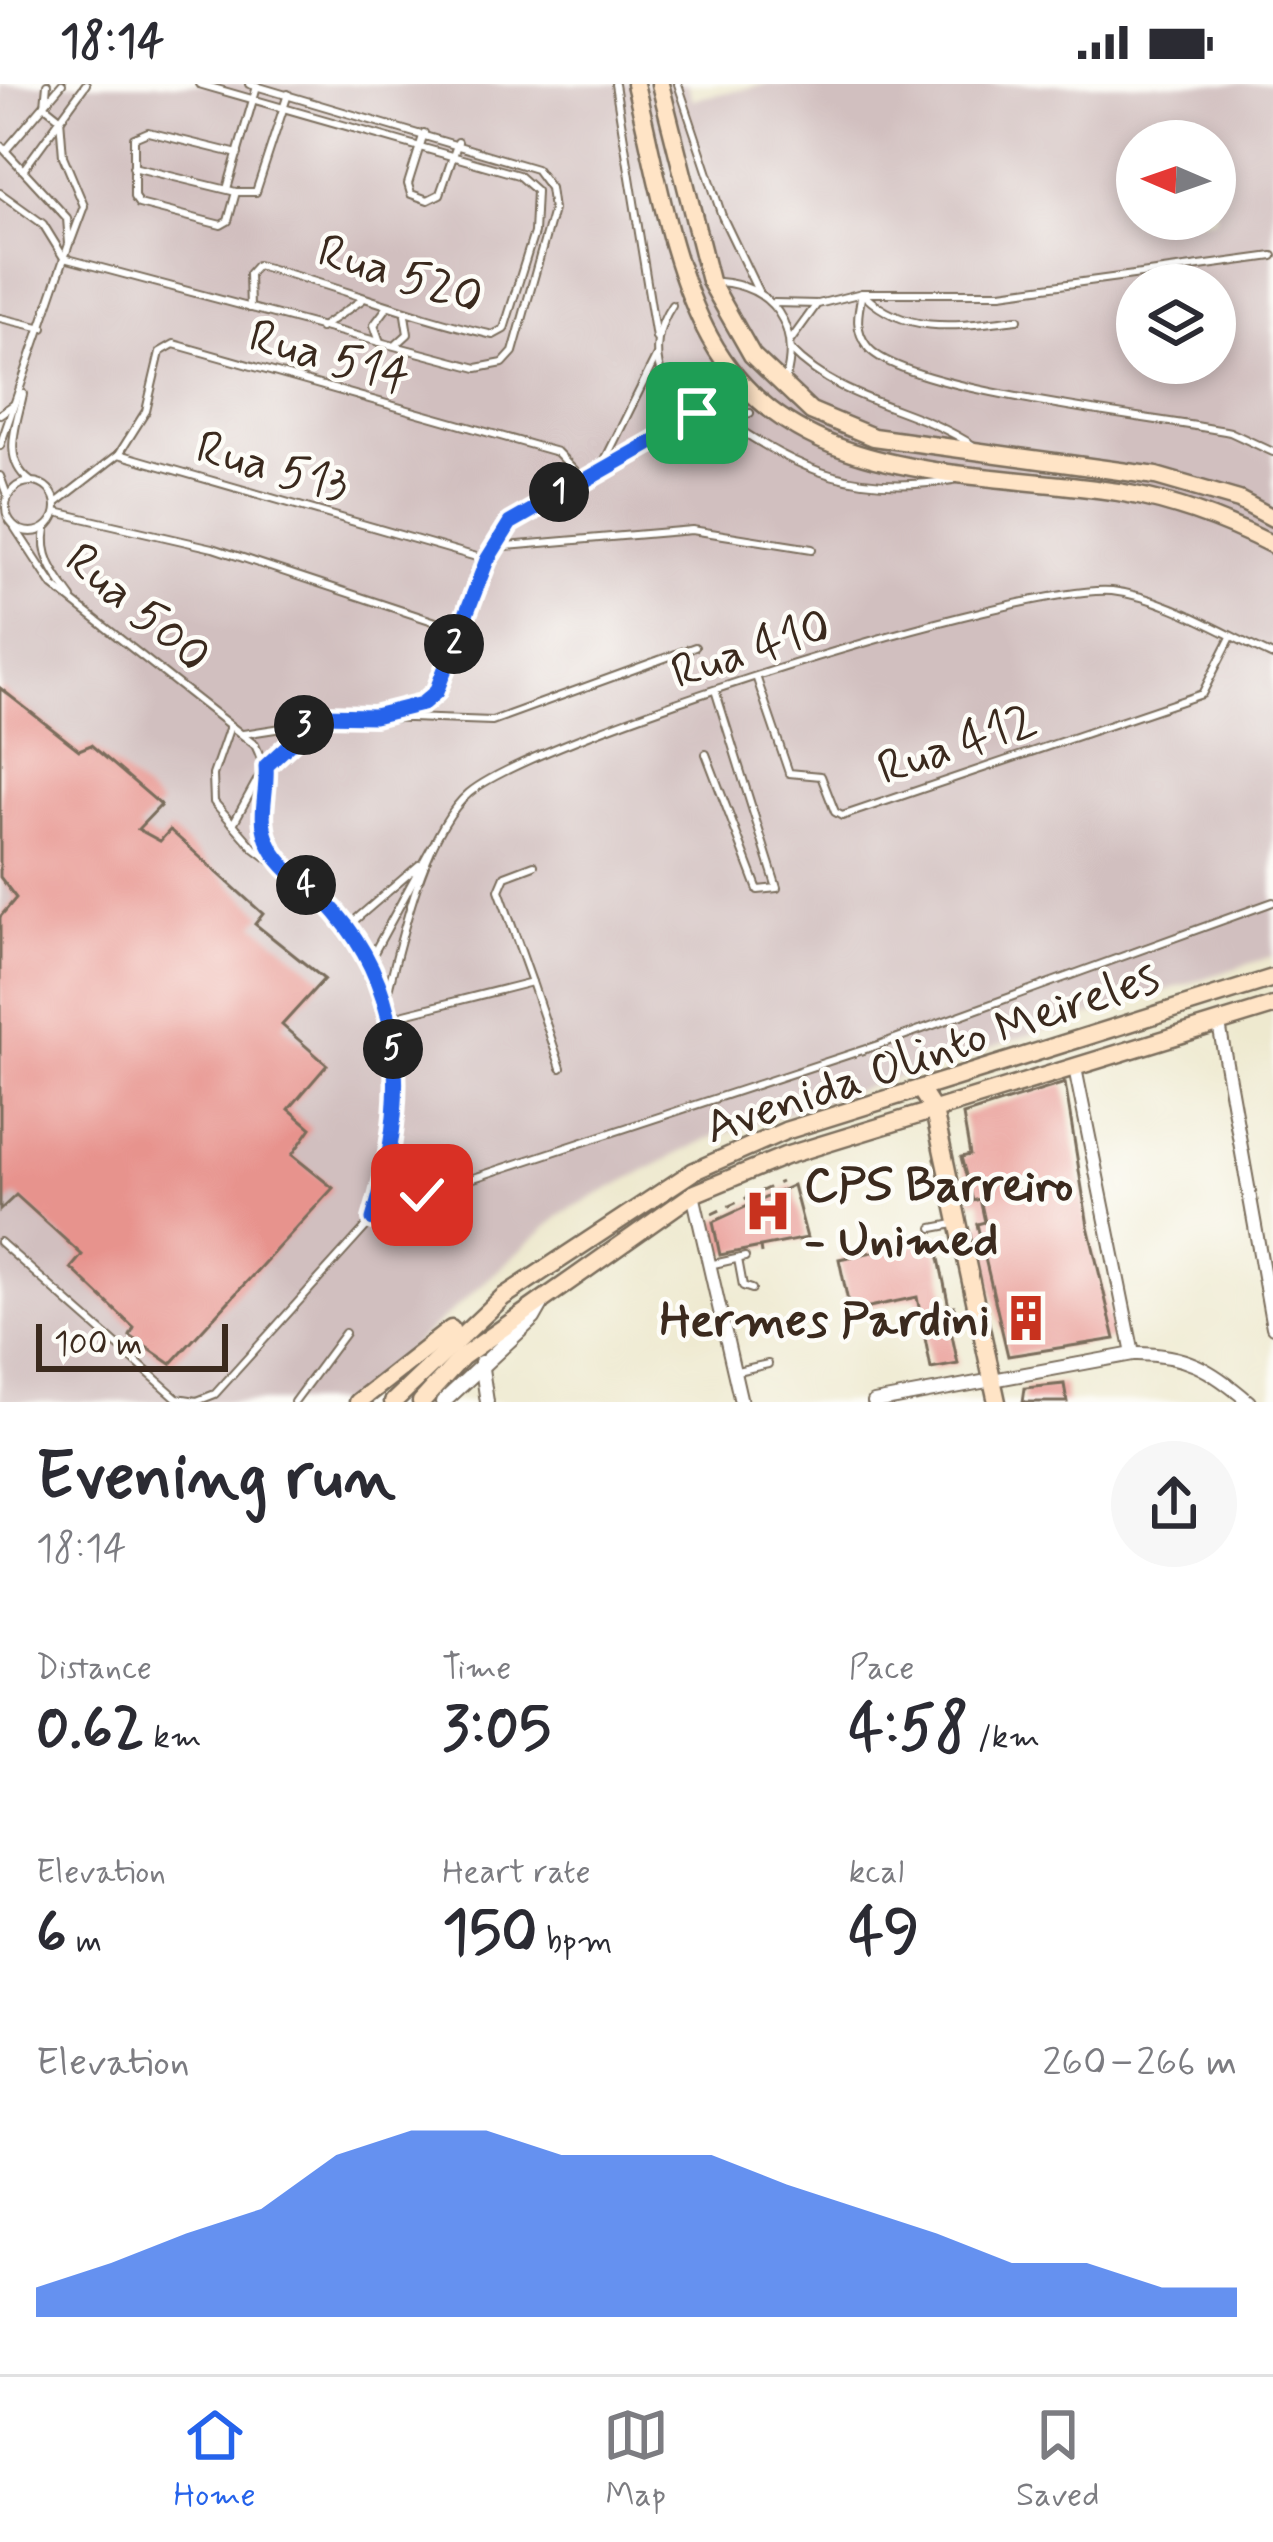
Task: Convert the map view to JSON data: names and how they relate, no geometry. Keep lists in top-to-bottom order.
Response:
{
  "streets": {
    "main road": ["Avenida Olinto Meireles"],
    "lane": [
      "Rua 520",
      "Rua 514",
      "Rua 513",
      "Rua 500",
      "Rua 410",
      "Rua 412"
    ]
  },
  "crossings": [
    ["Rua 514", "Rua 513"],
    ["Rua 410", "Rua 412"]
  ],
  "places": {
    "hospital": ["CPS Barreiro - Unimed"],
    "building": ["Hermes Pardini"]
  },
  "scale_bar": "100 m",
  "north": "left",
  "page": {
    "status": "18:14",
    "pins": [
      "1",
      "2",
      "3",
      "4",
      "5"
    ],
    "scale": "100 m",
    "heading": ["Evening run", "18:14"],
    "stats": [
      ["Distance", "0.62 km"],
      ["Time", "3:05"],
      ["Pace", "4:58 /km"],
      ["Elevation", "6 m"],
      ["Heart rate", "150 bpm"],
      ["kcal", "49"]
    ],
    "chart": ["Elevation", "260–266 m"],
    "tabs": ["Home", "Map", "Saved"]
  }
}
